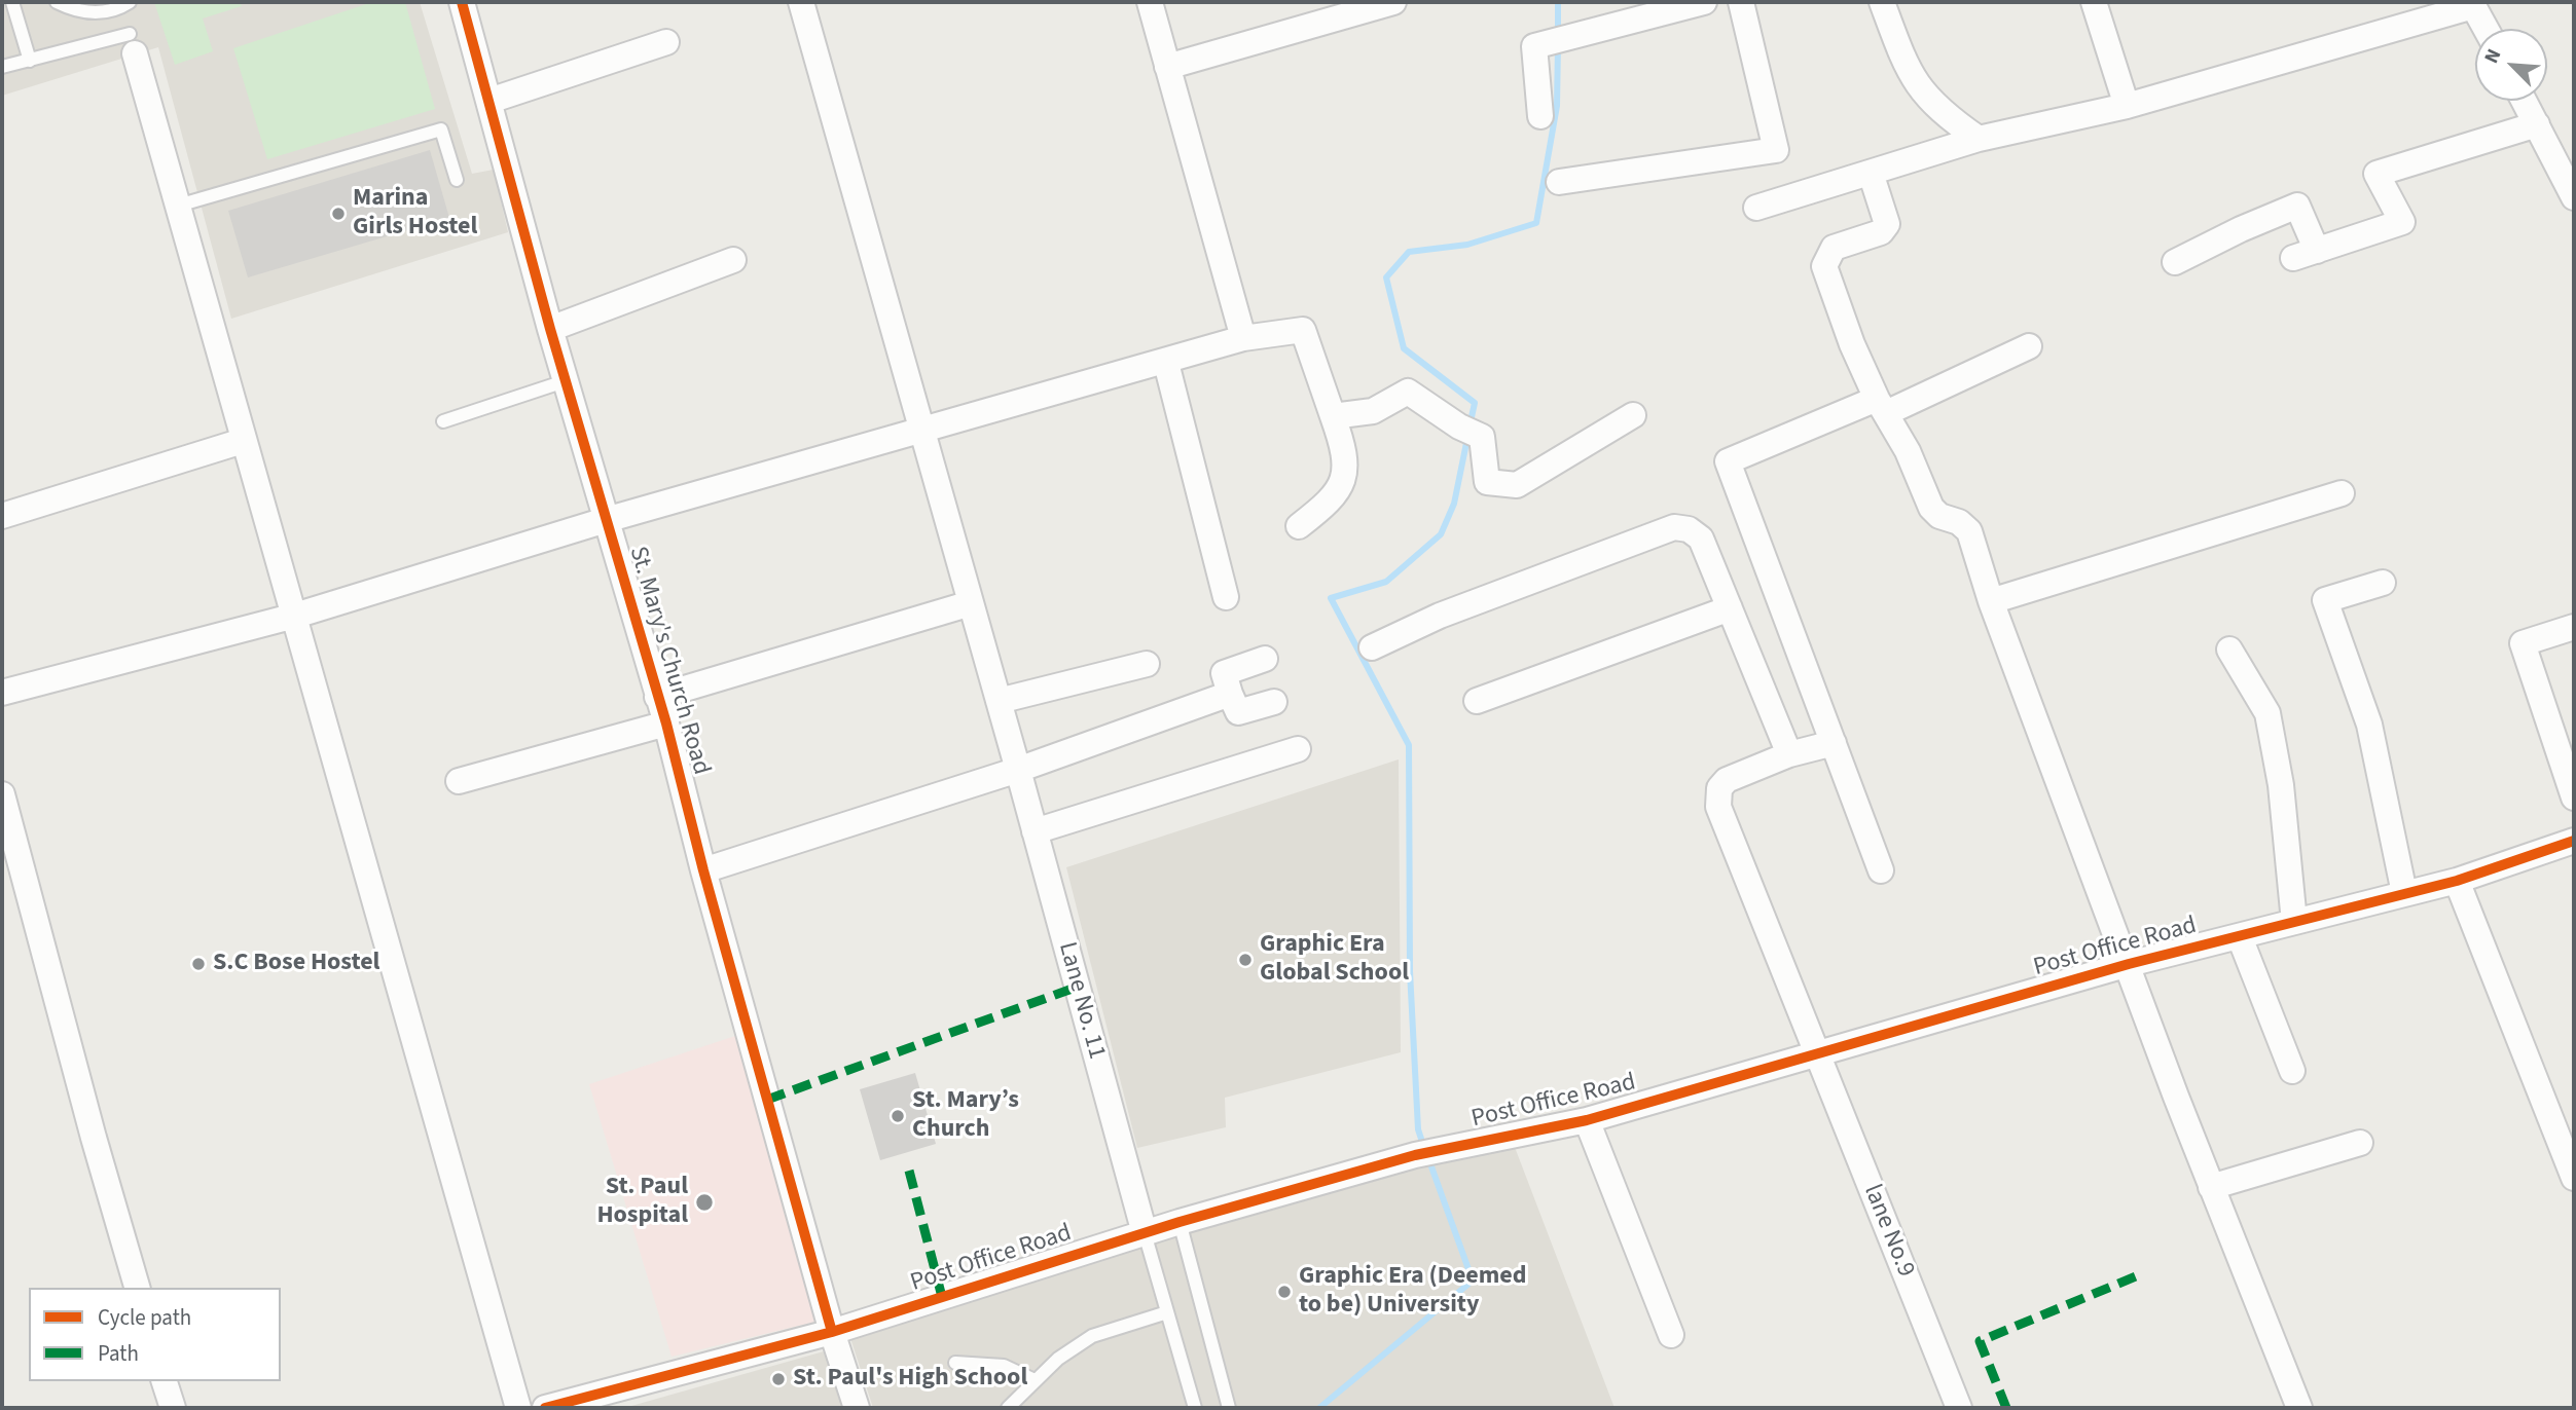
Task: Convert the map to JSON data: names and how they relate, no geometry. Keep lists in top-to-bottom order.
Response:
{
  "streets": {
    "street": [
      "St. Mary's Church Road",
      "Post Office Road",
      "Lane No. 11",
      "lane No.9"
    ]
  },
  "crossings": [
    ["St. Mary's Church Road", "Post Office Road"],
    ["Post Office Road", "Lane No. 11"],
    ["Post Office Road", "lane No.9"]
  ],
  "places": [
    "Marina Girls Hostel",
    "Graphic Era Global School",
    "S.C Bose Hostel",
    "St. Mary’s Church",
    "St. Paul Hospital",
    "Graphic Era (Deemed to be) University",
    "St. Paul's High School"
  ],
  "legend": ["Cycle path", "Path"],
  "north": "top left"
}
